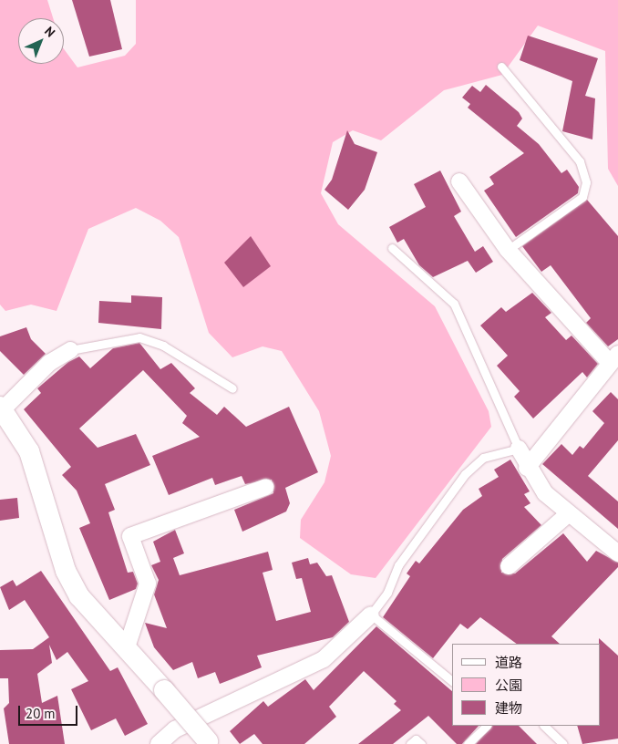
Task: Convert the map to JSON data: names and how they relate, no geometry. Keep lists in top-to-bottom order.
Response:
{
  "legend": ["道路", "公園", "建物"],
  "scale_bar": "20 m",
  "north": "top right"
}
